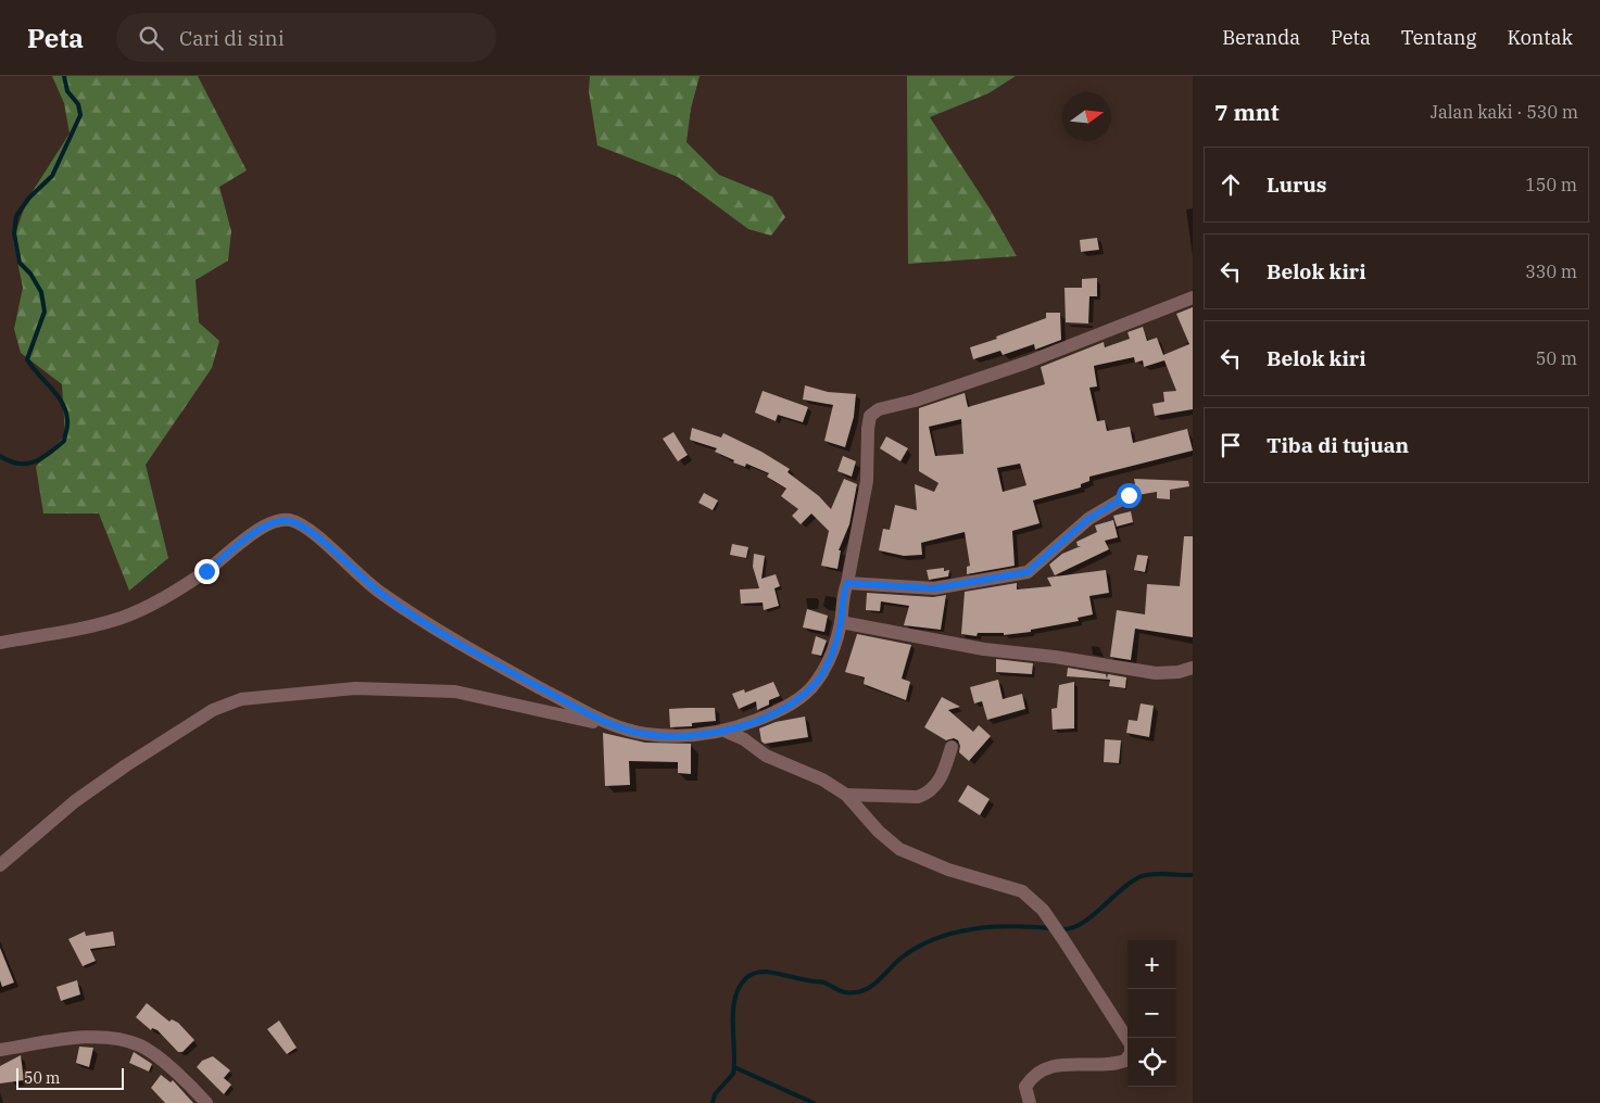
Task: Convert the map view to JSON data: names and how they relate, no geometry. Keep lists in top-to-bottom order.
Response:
{
  "scale_bar": "50 m",
  "north": "right",
  "page": {
    "header": "Peta",
    "search": "Cari di sini",
    "nav": [
      "Beranda",
      "Peta",
      "Tentang",
      "Kontak"
    ],
    "heading": ["7 mnt", "Jalan kaki · 530 m"],
    "list": [
      ["Lurus", "150 m"],
      ["Belok kiri", "330 m"],
      ["Belok kiri", "50 m"],
      "Tiba di tujuan"
    ],
    "map_buttons": ["+", "−"],
    "scale": "50 m"
  }
}
